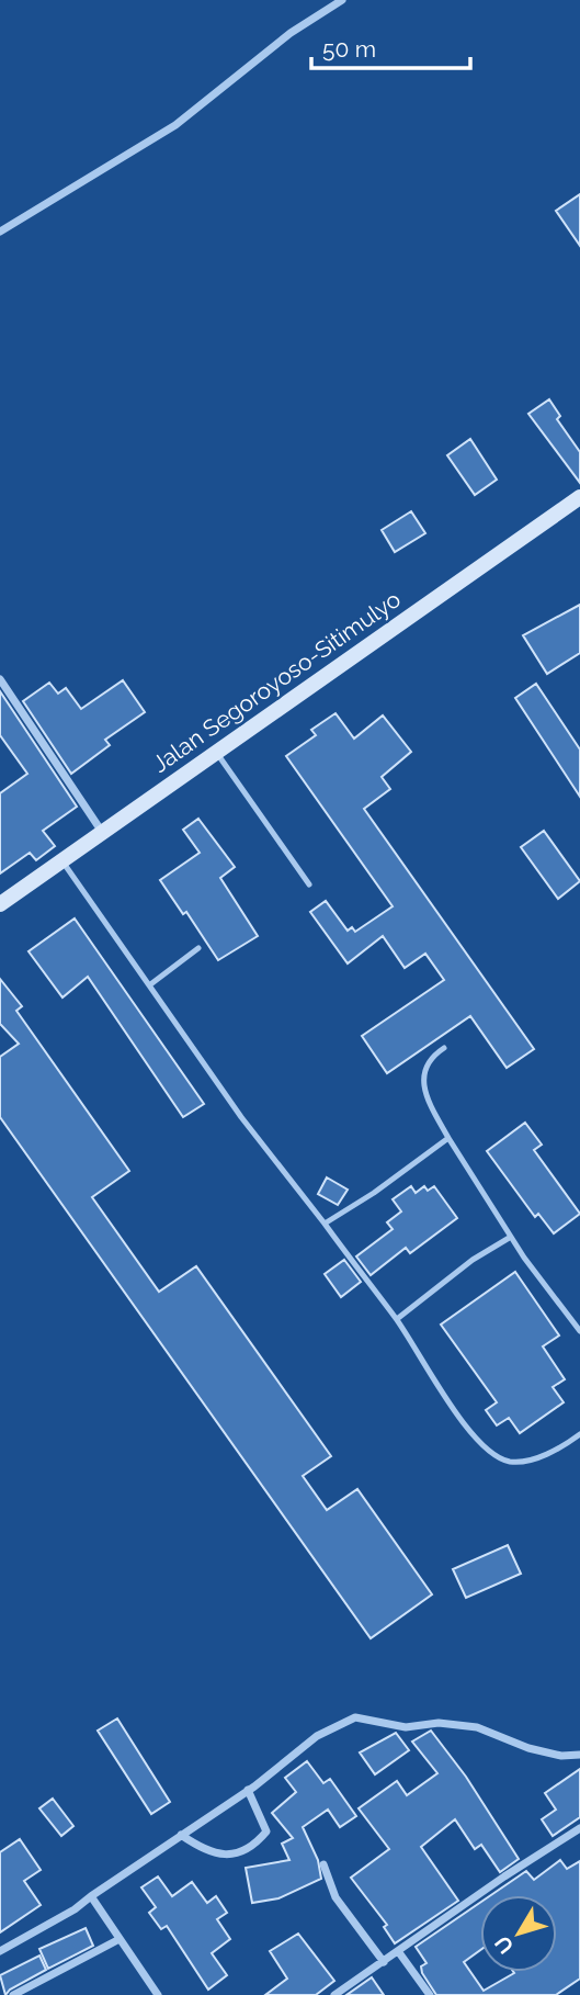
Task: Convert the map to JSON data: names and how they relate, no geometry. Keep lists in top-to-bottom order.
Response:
{
  "streets": {
    "main road": ["Jalan Segoroyoso-Sitimulyo"]
  },
  "scale_bar": "50 m",
  "north": "bottom left"
}
